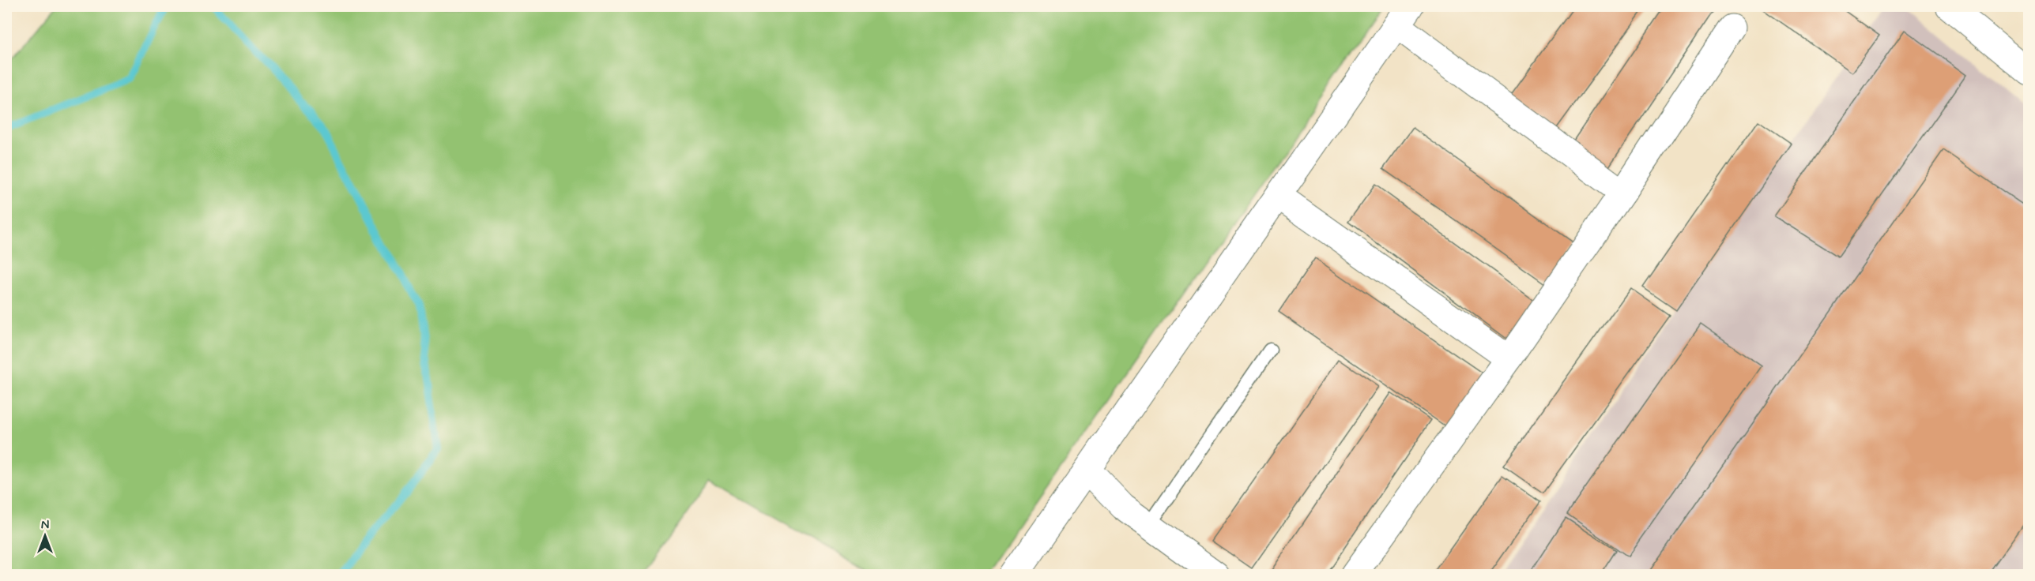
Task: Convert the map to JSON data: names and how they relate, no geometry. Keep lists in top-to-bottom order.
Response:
{
  "north": "top"
}
